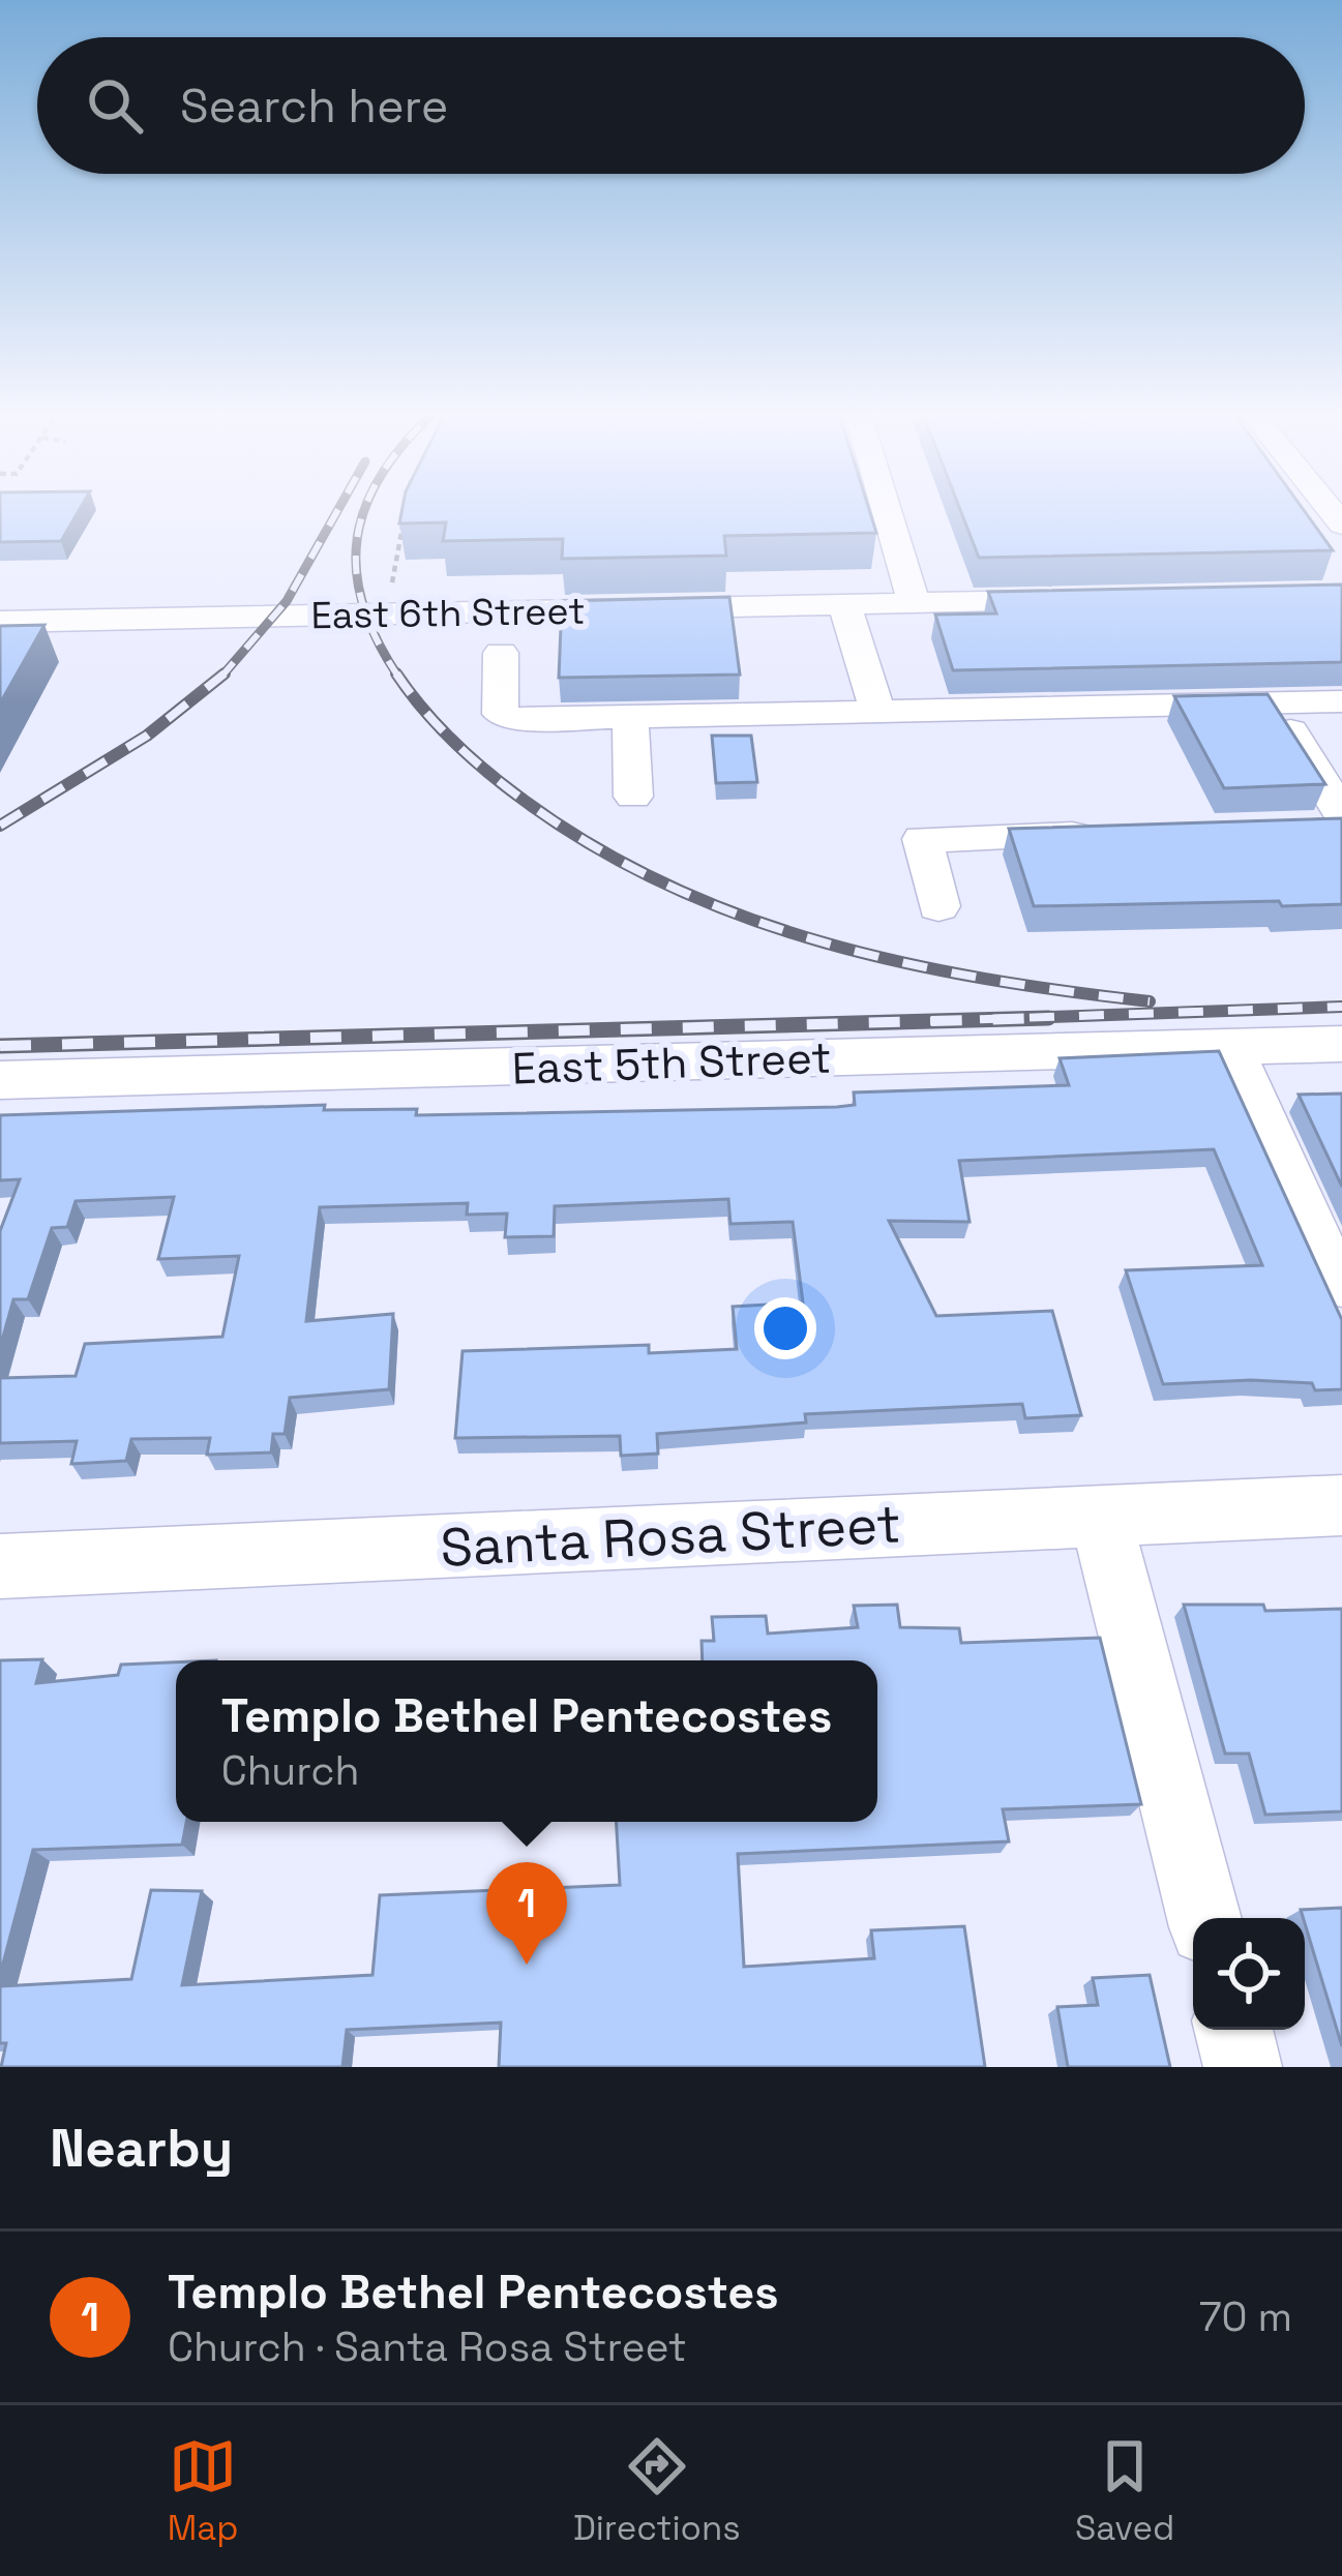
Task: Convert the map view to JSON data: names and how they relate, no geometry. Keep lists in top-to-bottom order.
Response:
{
  "streets": {
    "street": ["East 6th Street", "East 5th Street", "Santa Rosa Street"]
  },
  "page": {
    "search": "Search here",
    "popup": ["Templo Bethel Pentecostes", "Church"],
    "pins": "1",
    "heading": "Nearby",
    "list": [
      {
        "mark": "1",
        "name": "Templo Bethel Pentecostes",
        "note": "Church · Santa Rosa Street",
        "value": "70 m"
      }
    ],
    "nav": ["Map", "Directions", "Saved"]
  }
}
